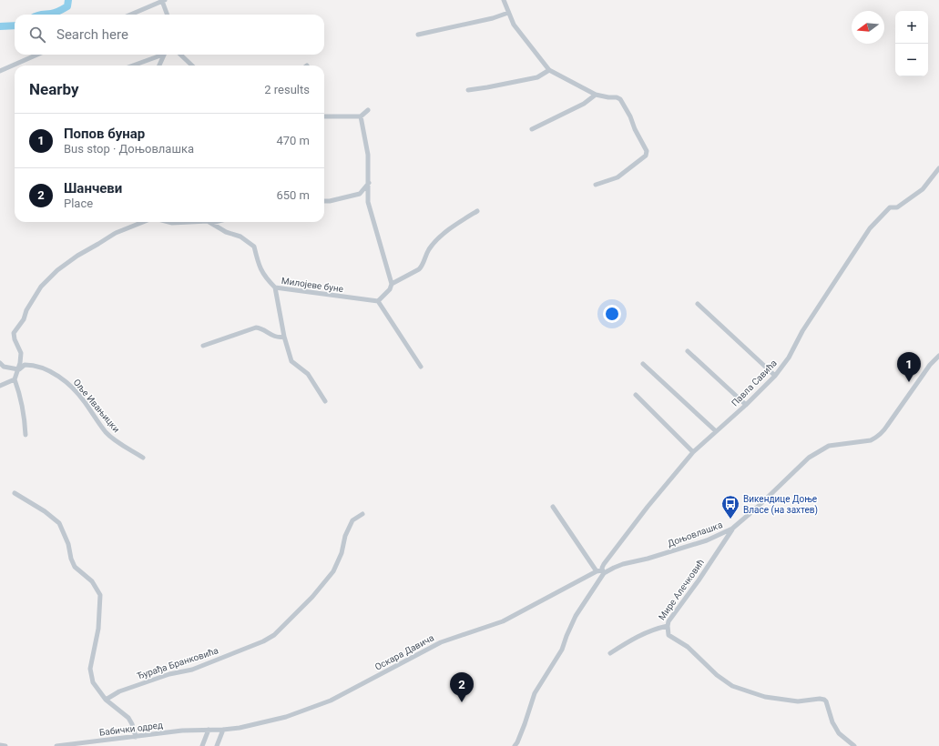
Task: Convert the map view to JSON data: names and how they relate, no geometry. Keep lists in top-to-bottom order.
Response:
{
  "streets": {
    "street": [
      "Милојеве буне",
      "Павла Савића",
      "Оље Ивањицки",
      "Доњовлашка",
      "Мире Алечковић",
      "Оскара Давича",
      "Ђурађа Бранковића",
      "Бабички одред"
    ]
  },
  "crossings": [
    ["Павла Савића", "Доњовлашка"],
    ["Павла Савића", "Оскара Давича"],
    ["Доњовлашка", "Мире Алечковић"],
    ["Доњовлашка", "Оскара Давича"],
    ["Оскара Давича", "Бабички одред"]
  ],
  "places": {
    "bus stop": ["Викендице Доње Власе (на захтев)"]
  },
  "north": "left",
  "page": {
    "map_buttons": ["+", "−"],
    "search": "Search here",
    "heading": ["Nearby", "2 results"],
    "list": [
      {
        "mark": "1",
        "name": "Попов бунар",
        "note": "Bus stop · Доњовлашка",
        "value": "470 m"
      },
      {
        "mark": "2",
        "name": "Шанчеви",
        "note": "Place",
        "value": "650 m"
      }
    ],
    "pins": ["1", "2"]
  }
}
